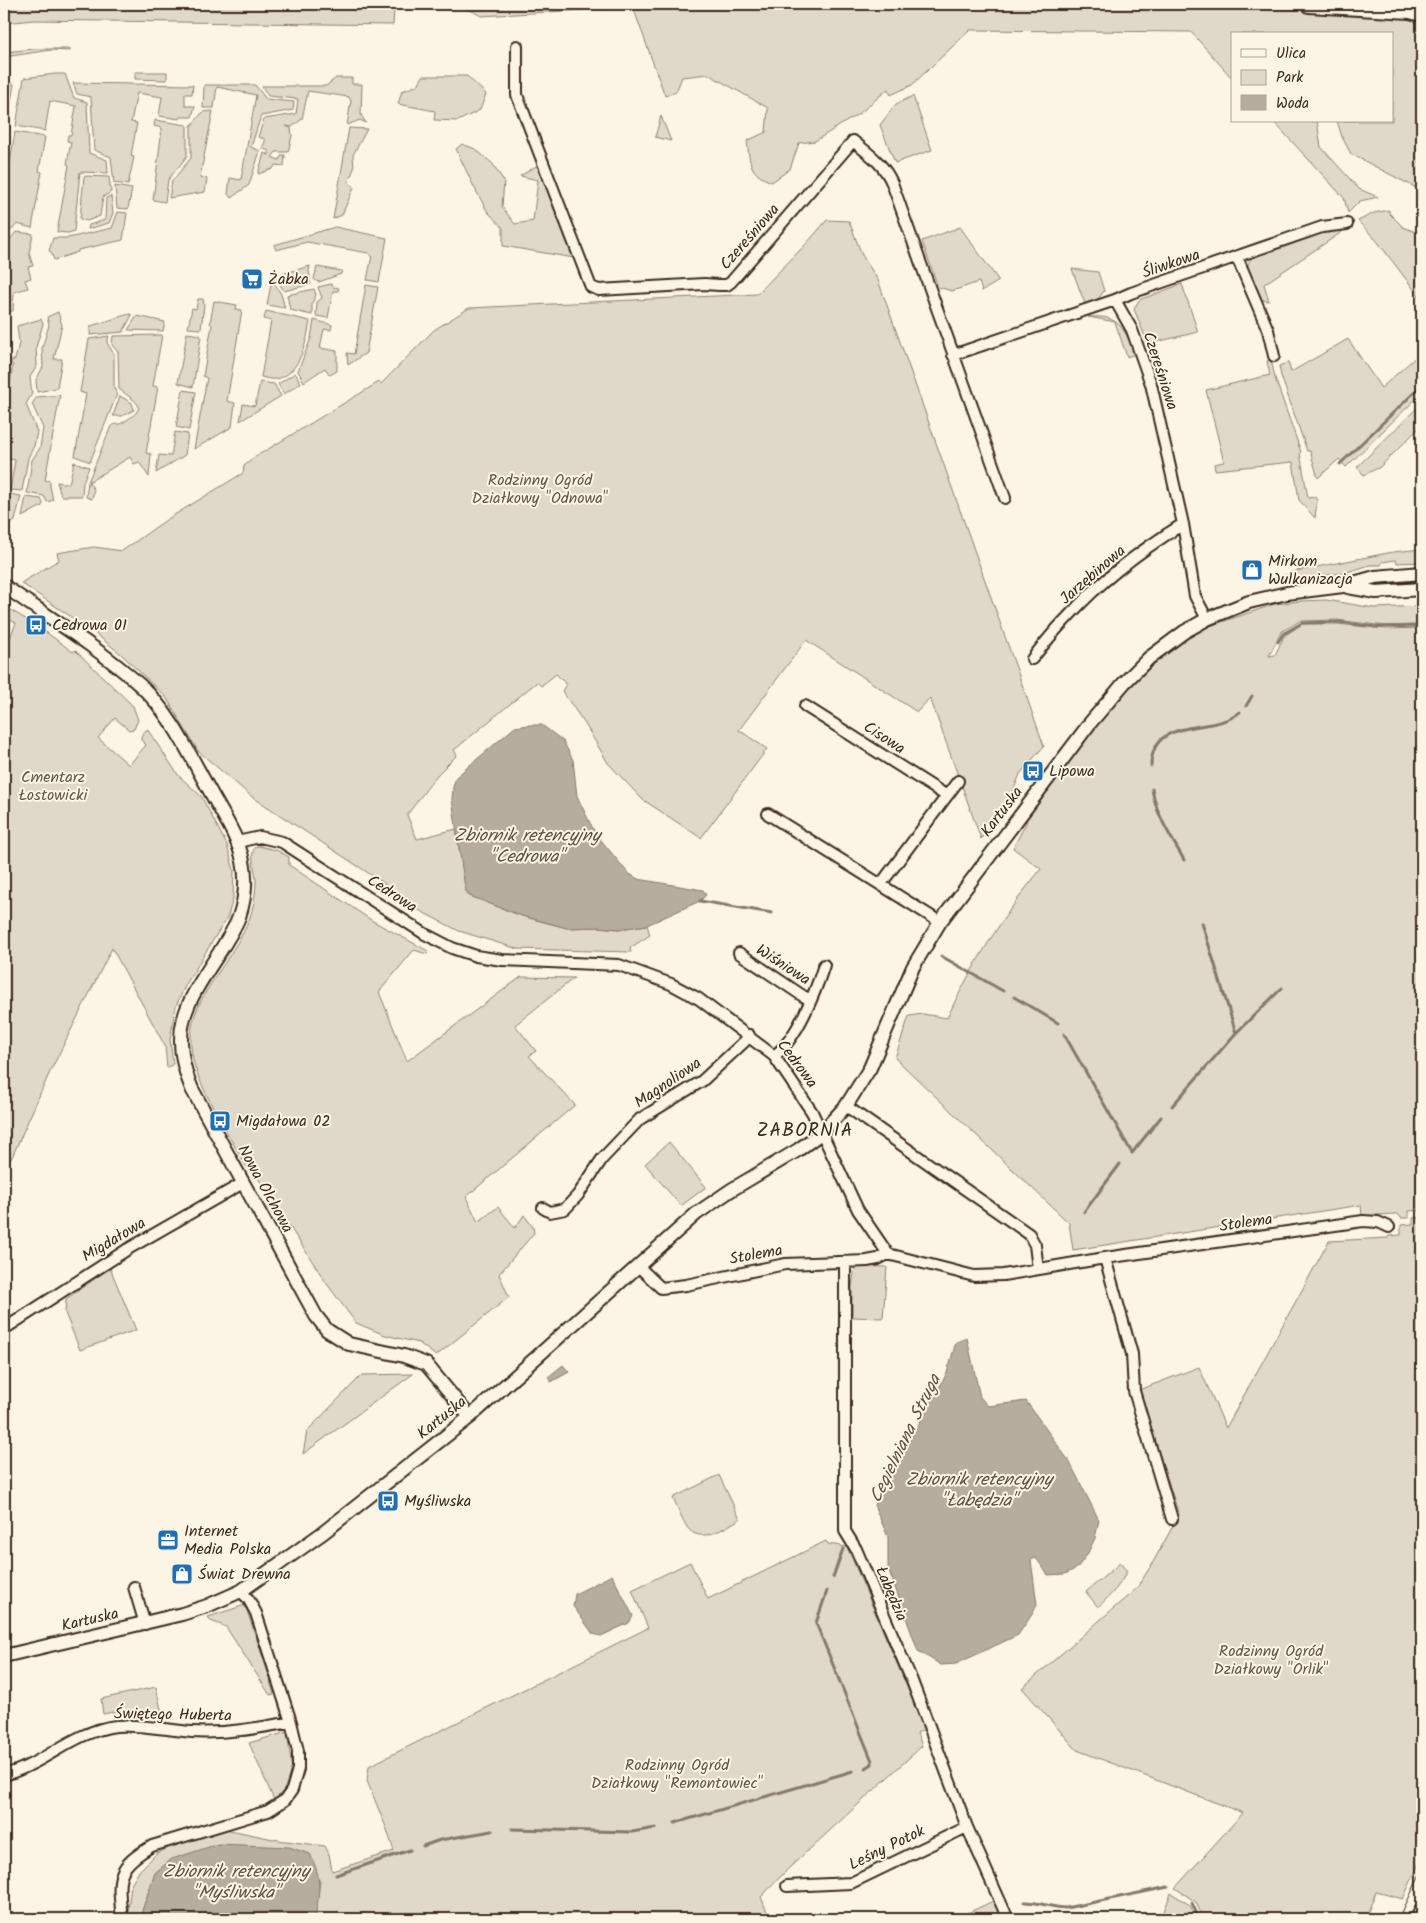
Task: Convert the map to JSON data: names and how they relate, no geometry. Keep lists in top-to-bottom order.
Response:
{
  "streets": {
    "street": [
      "Czereśniowa",
      "Śliwkowa",
      "Jarzębinowa",
      "Cisowa",
      "Kartuska",
      "Cedrowa",
      "Wiśniowa",
      "Magnoliowa",
      "Nowa Olchowa",
      "Stolema",
      "Migdałowa",
      "Łabędzia",
      "Świętego Huberta",
      "Leśny Potok"
    ]
  },
  "crossings": [
    ["Czereśniowa", "Śliwkowa"],
    ["Czereśniowa", "Jarzębinowa"],
    ["Czereśniowa", "Kartuska"],
    ["Kartuska", "Cedrowa"],
    ["Kartuska", "Nowa Olchowa"],
    ["Kartuska", "Stolema"],
    ["Cedrowa", "Wiśniowa"],
    ["Cedrowa", "Magnoliowa"],
    ["Cedrowa", "Nowa Olchowa"],
    ["Nowa Olchowa", "Migdałowa"],
    ["Stolema", "Łabędzia"],
    ["Łabędzia", "Leśny Potok"]
  ],
  "districts": ["ZABORNIA"],
  "water": [
    "Zbiornik retencyjny \"Cedrowa\"",
    "Cegielniana Struga",
    "Zbiornik retencyjny \"Łabędzia\"",
    "Zbiornik retencyjny \"Myśliwska\""
  ],
  "parks": [
    "Rodzinny Ogród Działkowy \"Odnowa\"",
    "Cmentarz Łostowicki",
    "Rodzinny Ogród Działkowy \"Orlik\"",
    "Rodzinny Ogród Działkowy \"Remontowiec\""
  ],
  "places": {
    "supermarket": ["Żabka"],
    "shop": ["Mirkom Wulkanizacja", "Świat Drewna"],
    "bus stop": [
      "Cedrowa 01",
      "Lipowa",
      "Migdałowa 02",
      "Myśliwska"
    ],
    "office": ["Internet Media Polska"]
  },
  "legend": ["Ulica", "Park", "Woda"]
}
